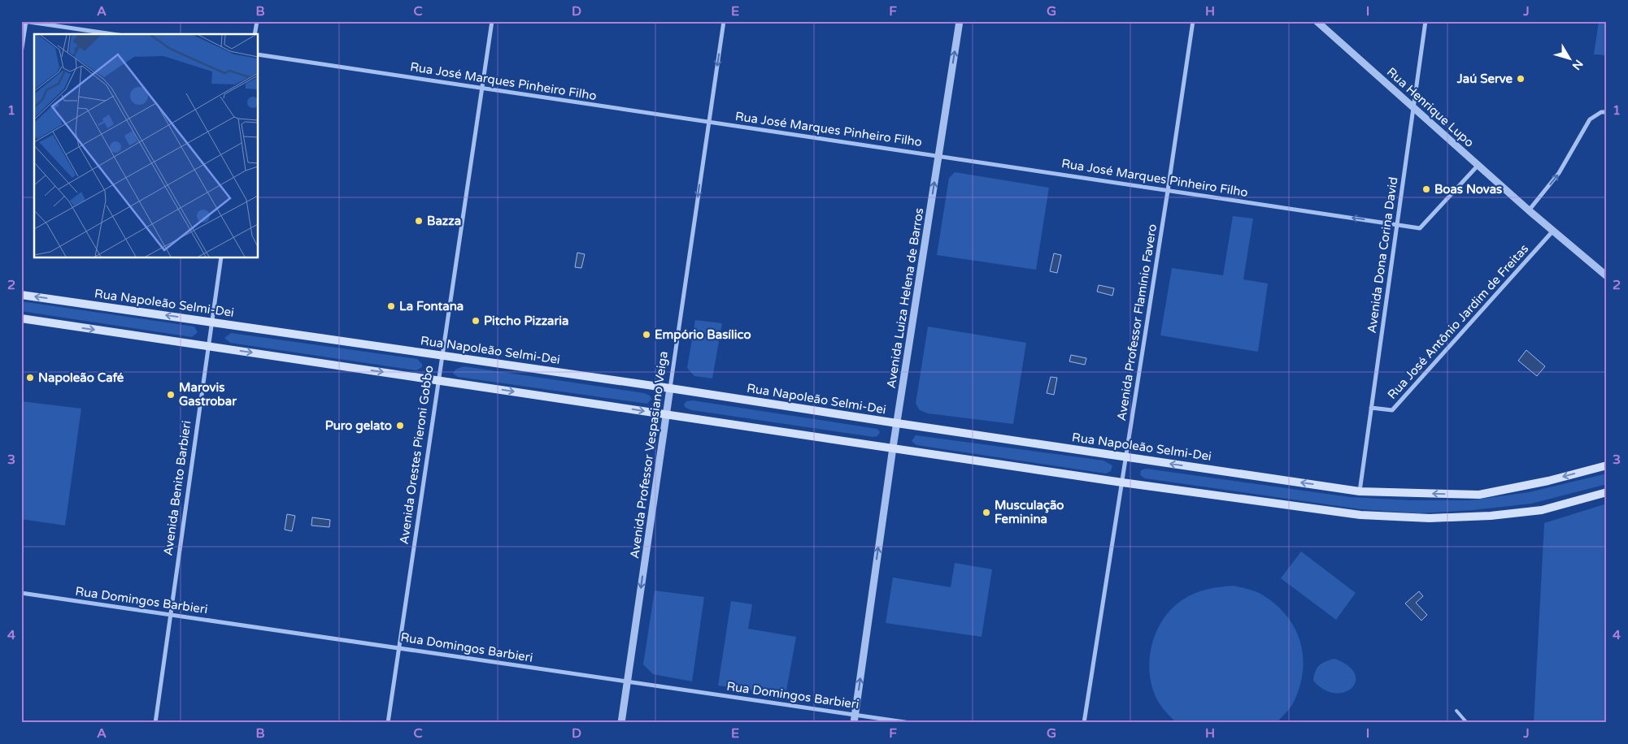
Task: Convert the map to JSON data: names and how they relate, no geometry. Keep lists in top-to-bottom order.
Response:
{
  "streets": {
    "main road": ["Rua Napoleão Selmi-Dei"],
    "street": [
      "Rua José Marques Pinheiro Filho",
      "Rua Henrique Lupo",
      "Avenida Dona Corina David",
      "Avenida Luiza Helena de Barros",
      "Rua José Antônio Jardim de Freitas",
      "Avenida Professor Flamínio Favero",
      "Avenida Orestes Pieroni Gobbo",
      "Avenida Professor Vespasiano Veiga",
      "Avenida Benito Barbieri",
      "Rua Domingos Barbieri"
    ]
  },
  "crossings": [
    ["Rua José Marques Pinheiro Filho", "Rua Henrique Lupo"],
    ["Rua José Marques Pinheiro Filho", "Avenida Dona Corina David"],
    ["Rua José Marques Pinheiro Filho", "Avenida Luiza Helena de Barros"],
    ["Rua José Marques Pinheiro Filho", "Avenida Professor Flamínio Favero"],
    ["Rua José Marques Pinheiro Filho", "Avenida Orestes Pieroni Gobbo"],
    ["Rua José Marques Pinheiro Filho", "Avenida Professor Vespasiano Veiga"],
    ["Rua Henrique Lupo", "Avenida Dona Corina David"],
    ["Rua Henrique Lupo", "Rua José Antônio Jardim de Freitas"],
    ["Avenida Dona Corina David", "Rua Napoleão Selmi-Dei"],
    ["Avenida Dona Corina David", "Rua José Antônio Jardim de Freitas"],
    ["Avenida Luiza Helena de Barros", "Rua Napoleão Selmi-Dei"],
    ["Avenida Luiza Helena de Barros", "Rua Domingos Barbieri"],
    ["Rua Napoleão Selmi-Dei", "Avenida Professor Flamínio Favero"],
    ["Rua Napoleão Selmi-Dei", "Avenida Orestes Pieroni Gobbo"],
    ["Rua Napoleão Selmi-Dei", "Avenida Professor Vespasiano Veiga"],
    ["Rua Napoleão Selmi-Dei", "Avenida Benito Barbieri"],
    ["Avenida Orestes Pieroni Gobbo", "Rua Domingos Barbieri"],
    ["Avenida Professor Vespasiano Veiga", "Rua Domingos Barbieri"],
    ["Avenida Benito Barbieri", "Rua Domingos Barbieri"]
  ],
  "one_way": ["Avenida Luiza Helena de Barros", "Avenida Professor Vespasiano Veiga"],
  "places": [
    "Jaú Serve",
    "Boas Novas",
    "Bazza",
    "La Fontana",
    "Pitcho Pizzaria",
    "Empório Basílico",
    "Napoleão Café",
    "Marovis Gastrobar",
    "Puro gelato",
    "Musculação Feminina"
  ],
  "north": "bottom right",
  "grid": {
    "columns": [
      "A",
      "B",
      "C",
      "D",
      "E",
      "F",
      "G",
      "H",
      "I",
      "J"
    ],
    "rows": [
      "1",
      "2",
      "3",
      "4"
    ]
  }
}
